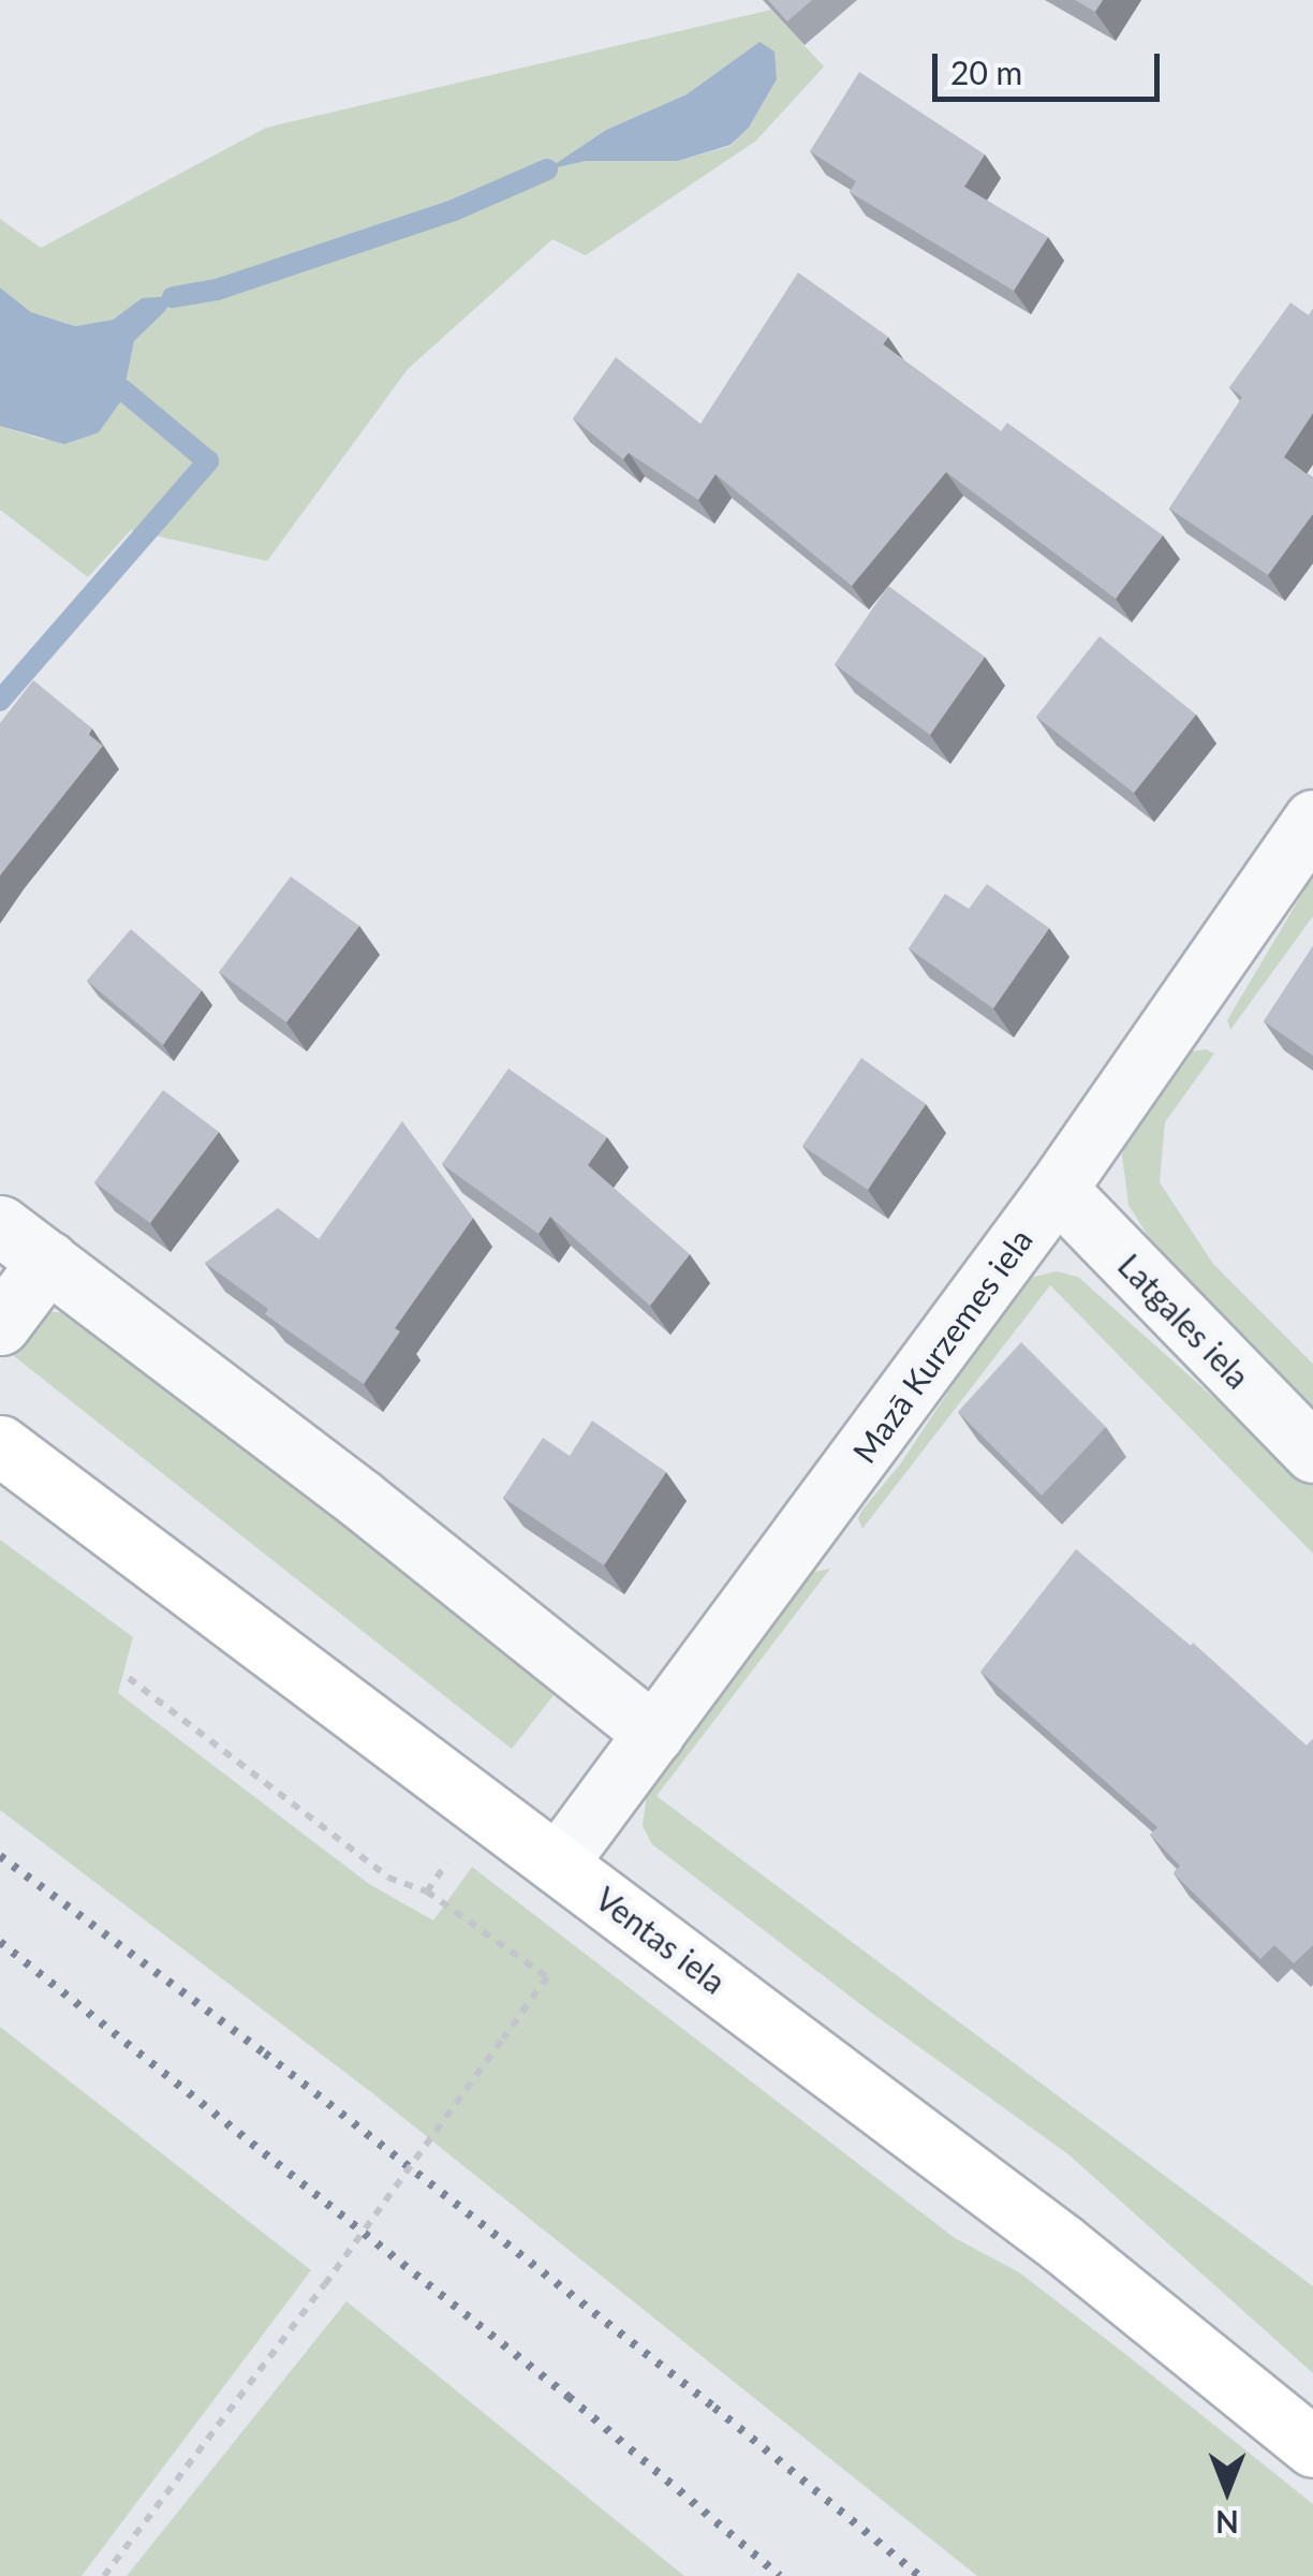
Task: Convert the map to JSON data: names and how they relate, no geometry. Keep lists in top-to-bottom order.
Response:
{
  "streets": {
    "highway": ["Ventas iela"],
    "street": ["Latgales iela", "Mazā Kurzemes iela"]
  },
  "crossings": [
    ["Latgales iela", "Mazā Kurzemes iela"],
    ["Mazā Kurzemes iela", "Ventas iela"]
  ],
  "scale_bar": "20 m",
  "north": "bottom"
}
